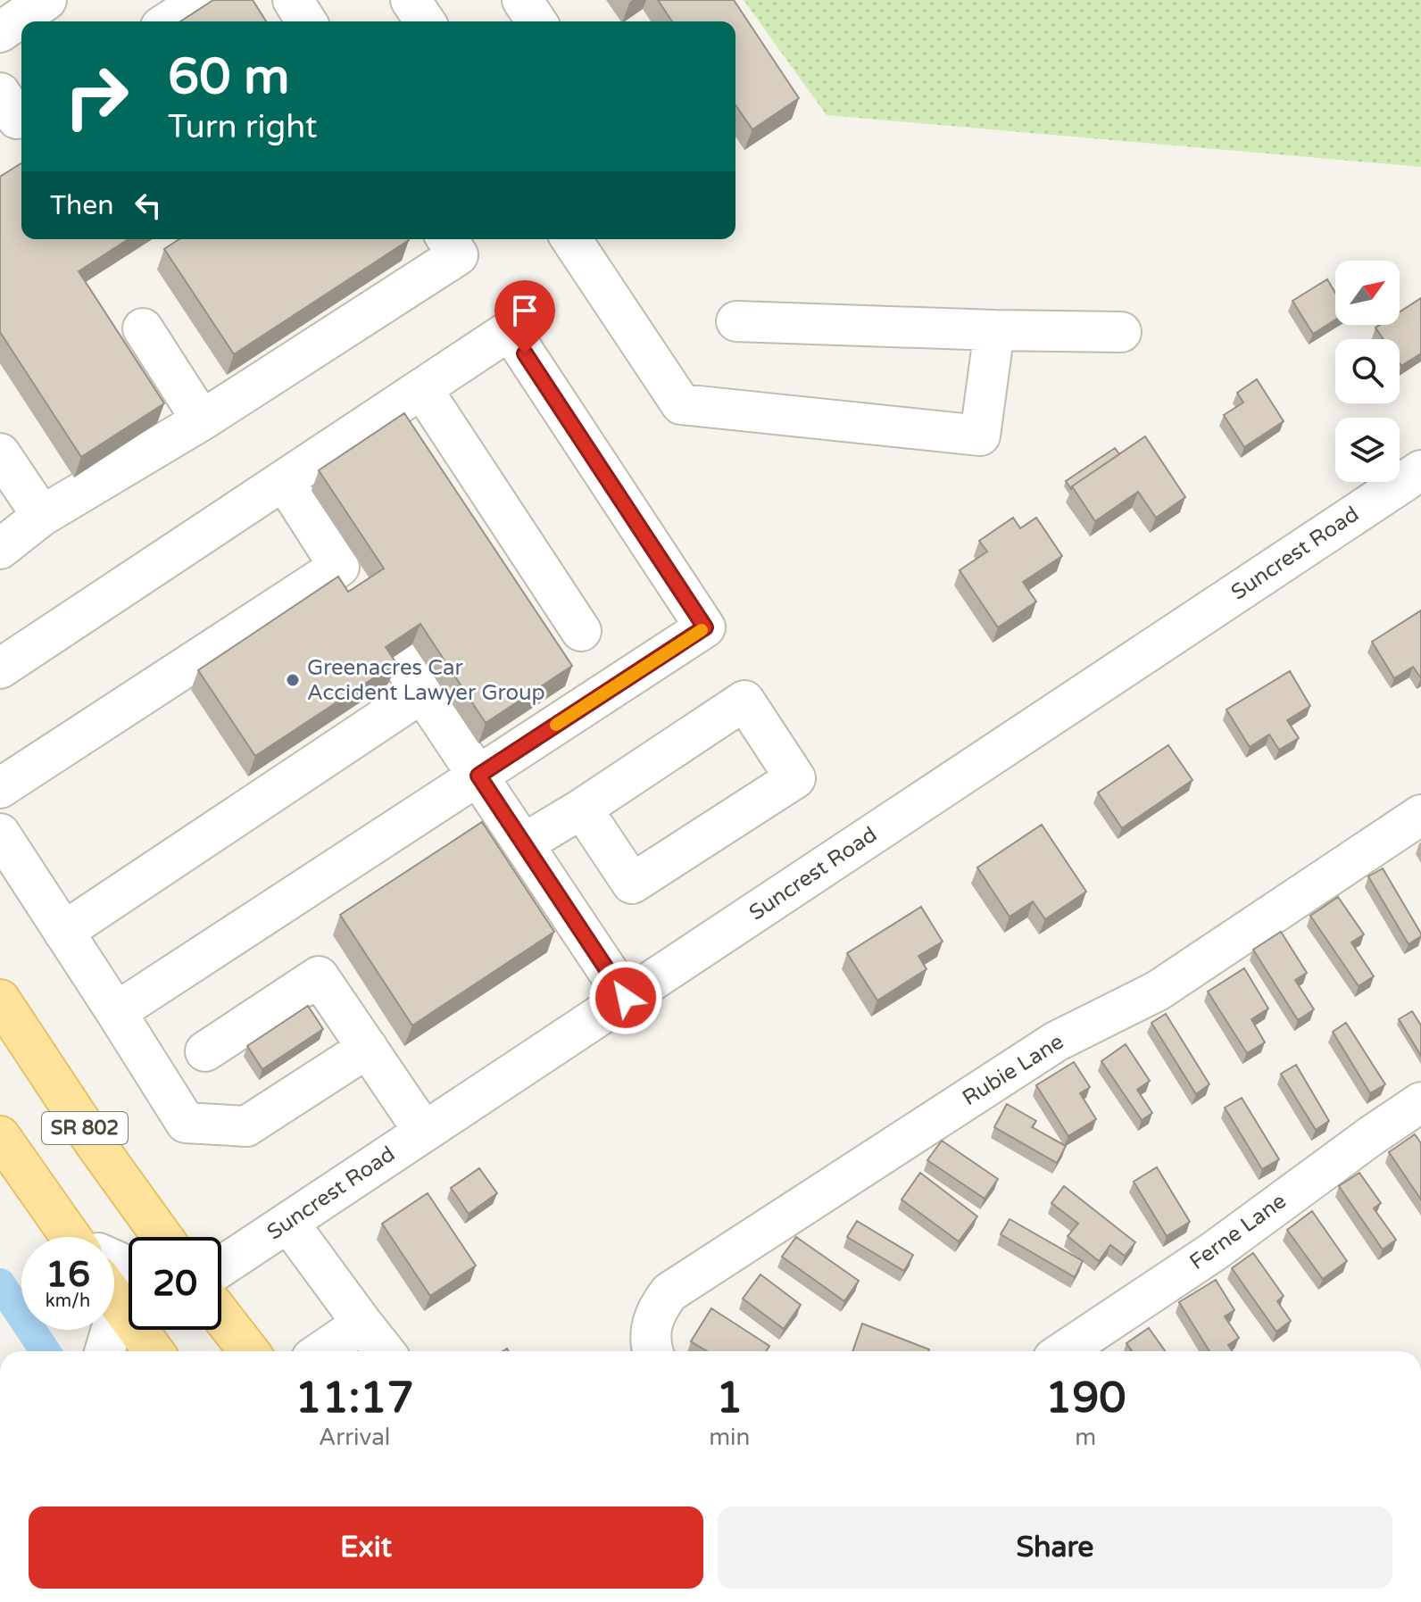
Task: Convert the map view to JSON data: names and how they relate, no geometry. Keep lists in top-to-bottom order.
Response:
{
  "streets": {
    "main road": ["SR 802"],
    "street": ["Suncrest Road", "Rubie Lane", "Ferne Lane"]
  },
  "places": ["Greenacres Car Accident Lawyer Group"],
  "north": "top right",
  "page": {
    "turn": ["60 m", "Turn right"],
    "then": "Then",
    "speed": "16 km/h",
    "limit": "20",
    "eta": [
      "11:17",
      "Arrival",
      "1",
      "min",
      "190",
      "m"
    ],
    "buttons": ["Exit", "Share"]
  }
}
